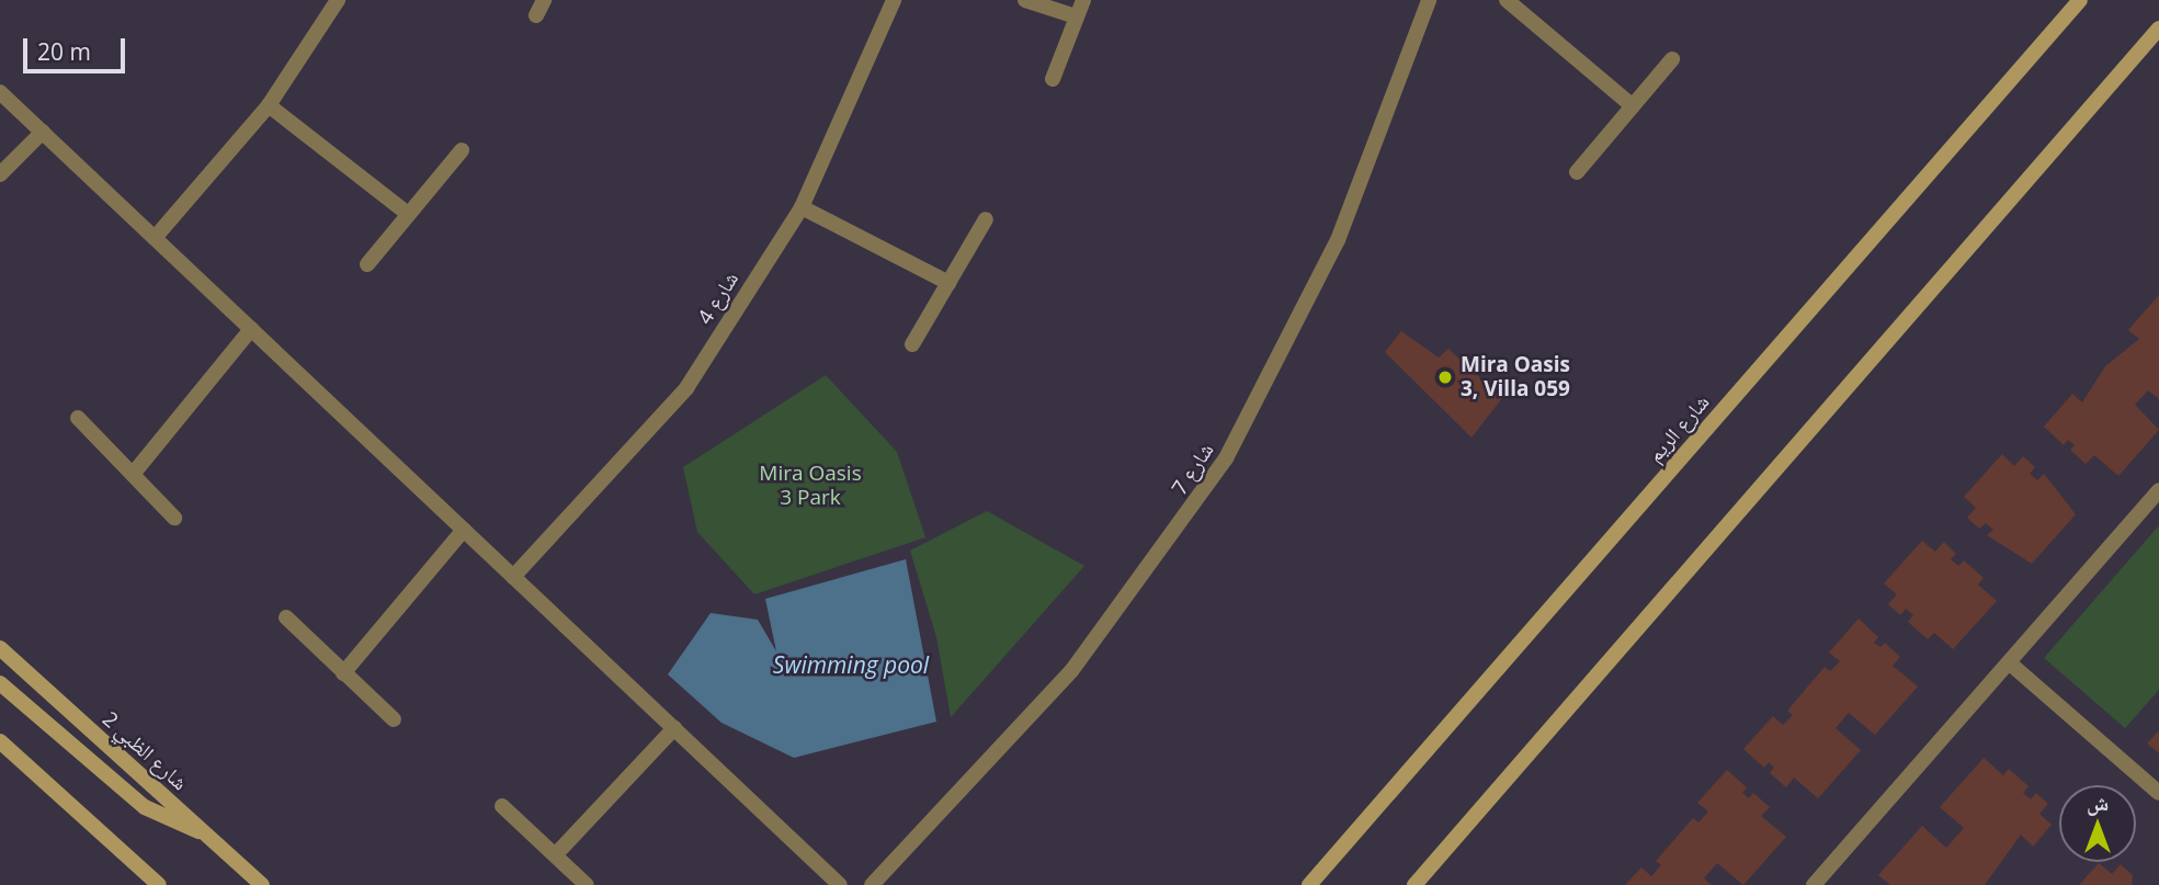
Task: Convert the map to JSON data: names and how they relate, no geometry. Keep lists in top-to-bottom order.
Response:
{
  "streets": {
    "street": [
      "شارع 4",
      "شارع الريم",
      "شارع 7",
      "شارع الظبي 2"
    ]
  },
  "water": ["Swimming pool"],
  "parks": ["Mira Oasis 3 Park"],
  "places": ["Mira Oasis 3, Villa 059"],
  "scale_bar": "20 m",
  "north": "top"
}
